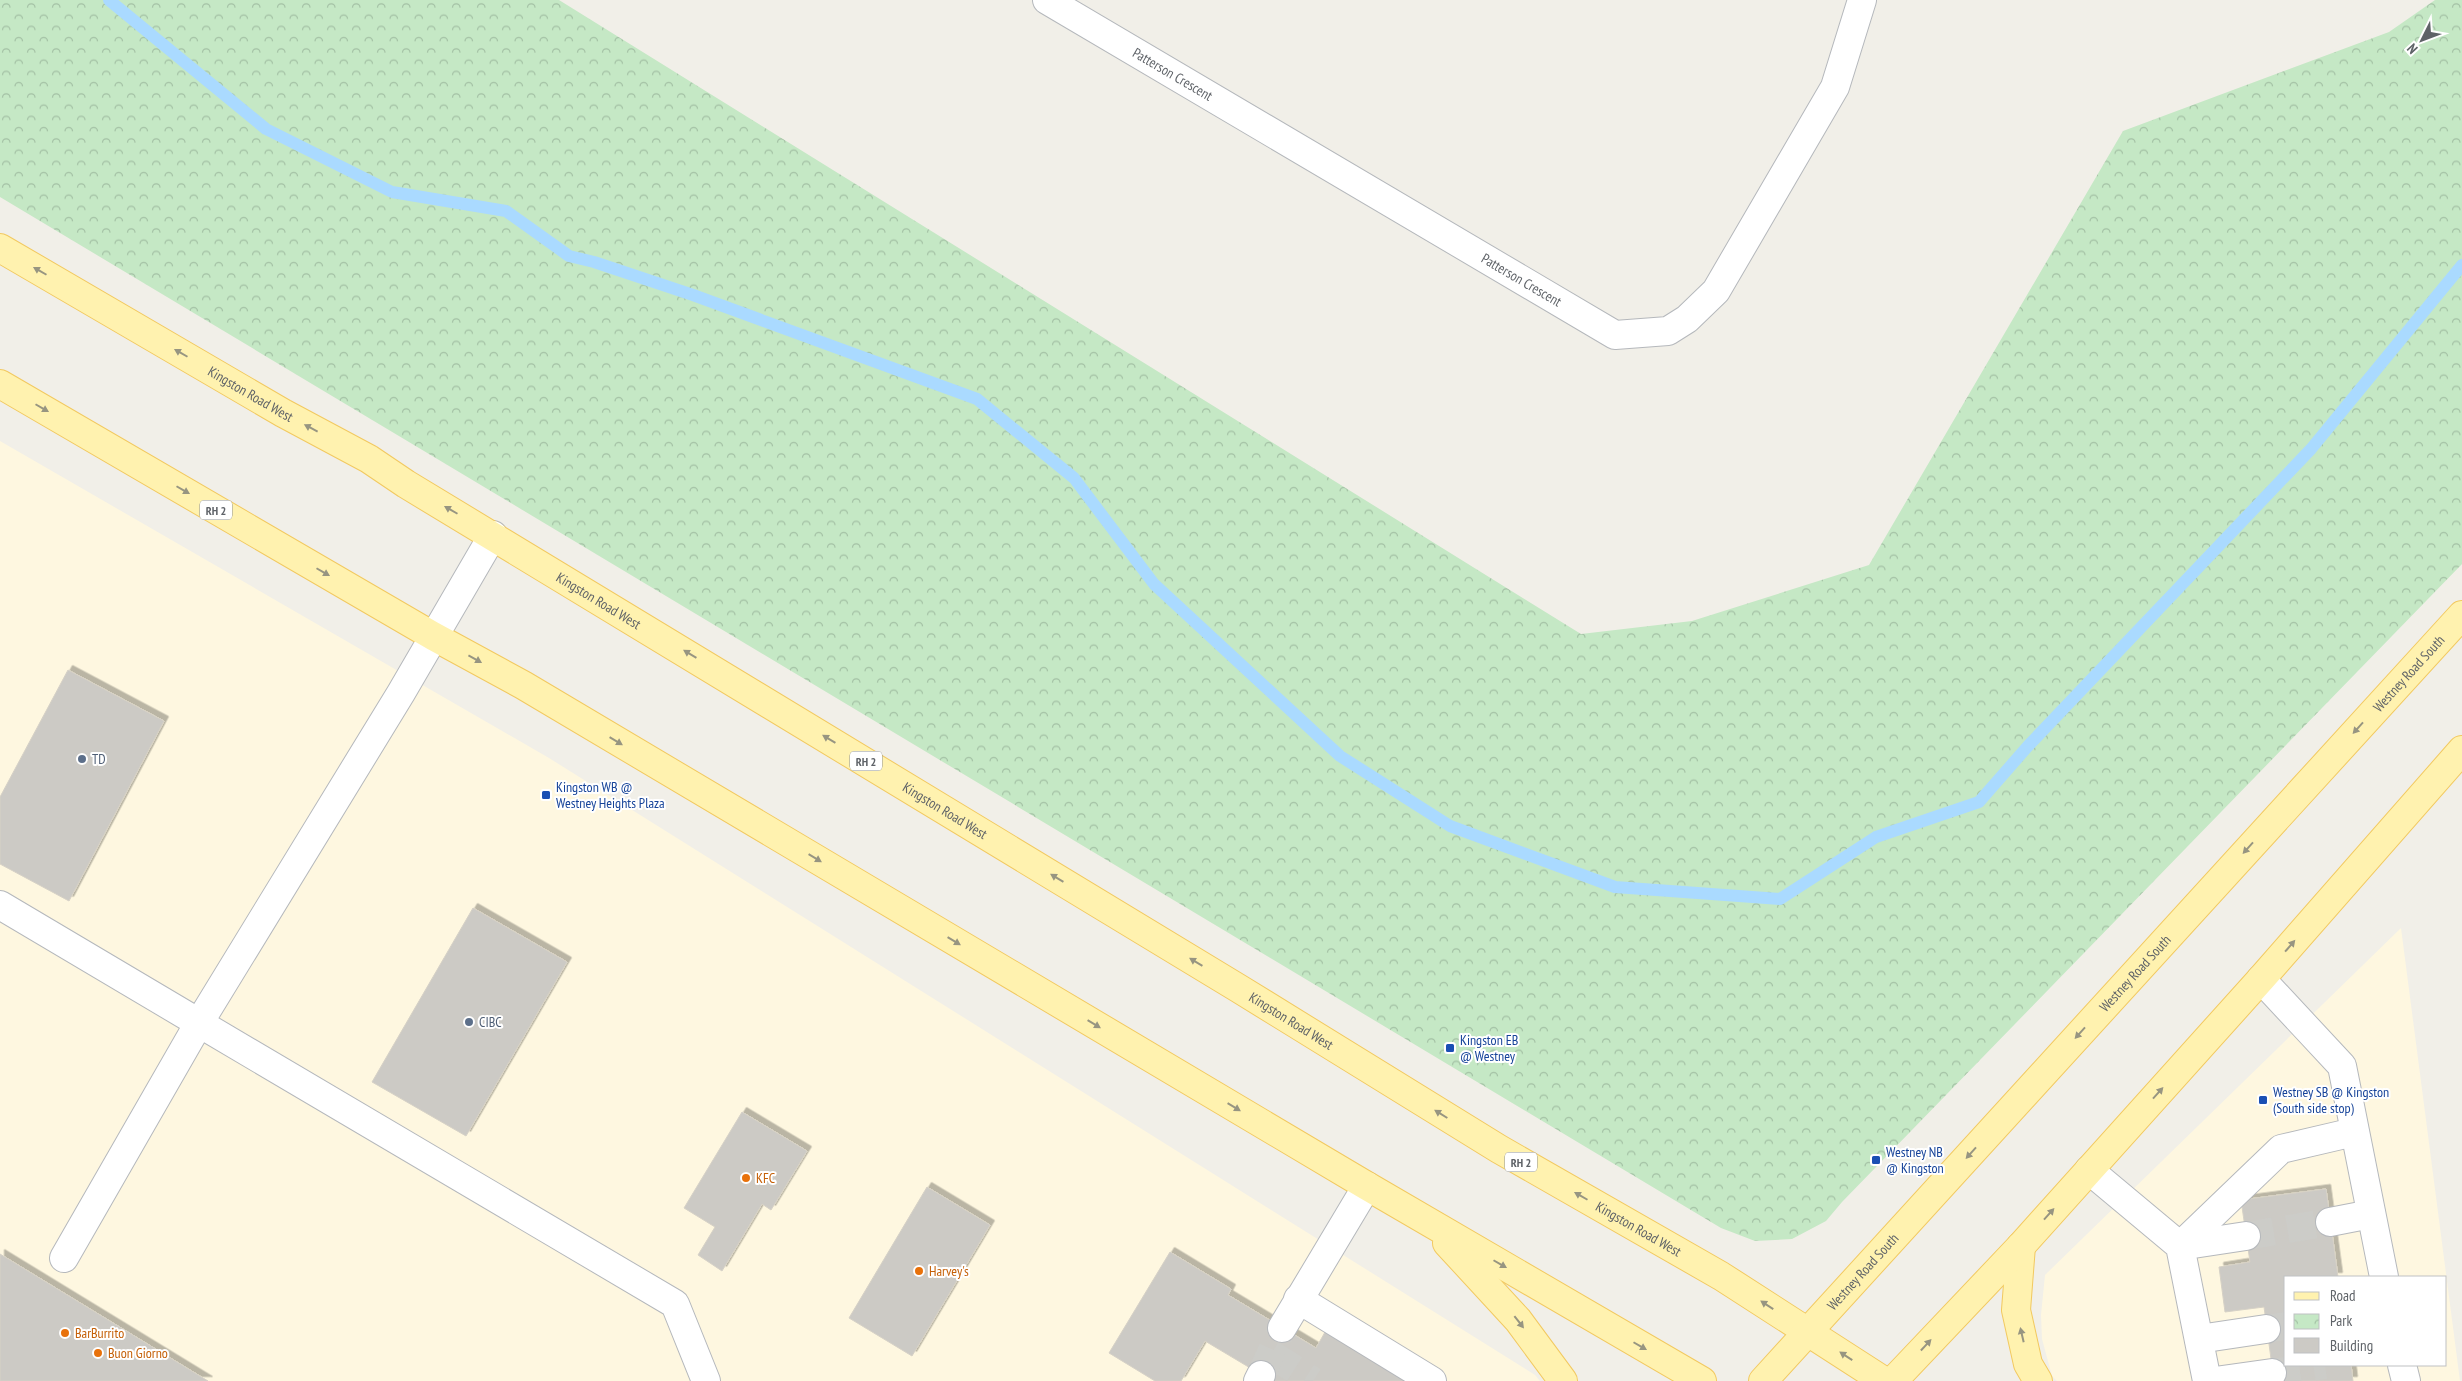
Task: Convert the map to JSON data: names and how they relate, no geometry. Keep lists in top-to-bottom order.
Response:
{
  "streets": {
    "main road": ["Kingston Road West", "RH 2", "Westney Road South"],
    "street": ["Patterson Crescent"]
  },
  "crossings": [
    ["Kingston Road West", "Westney Road South"]
  ],
  "places": {
    "other": [
      "TD",
      "CIBC",
      "KFC",
      "Harvey's",
      "BarBurrito",
      "Buon Giorno"
    ],
    "transit": [
      "Kingston WB @ Westney Heights Plaza",
      "Kingston EB @ Westney",
      "Westney SB @ Kingston (South side stop)",
      "Westney NB @ Kingston"
    ]
  },
  "legend": ["Road", "Park", "Building"],
  "north": "bottom left"
}
